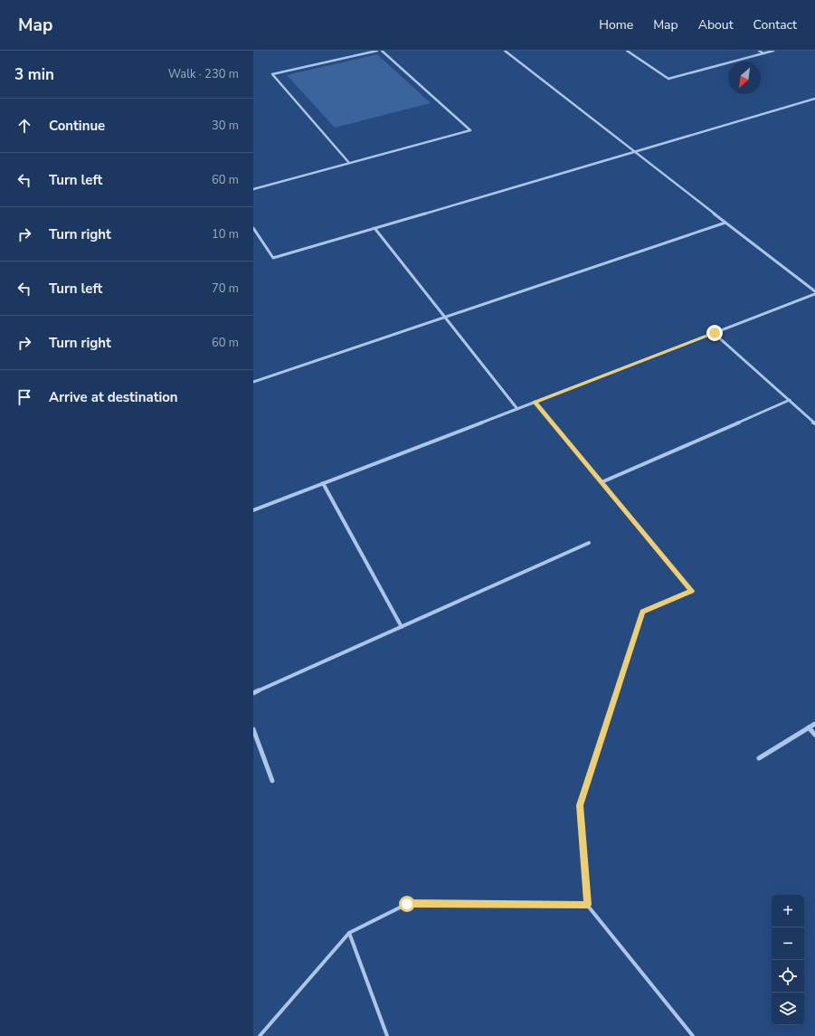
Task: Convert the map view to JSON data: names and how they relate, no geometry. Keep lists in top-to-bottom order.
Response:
{
  "north": "bottom left",
  "page": {
    "header": "Map",
    "nav": [
      "Home",
      "Map",
      "About",
      "Contact"
    ],
    "heading": ["3 min", "Walk · 230 m"],
    "list": [
      ["Continue", "30 m"],
      ["Turn left", "60 m"],
      ["Turn right", "10 m"],
      ["Turn left", "70 m"],
      ["Turn right", "60 m"],
      "Arrive at destination"
    ],
    "map_buttons": ["+", "−"]
  }
}
